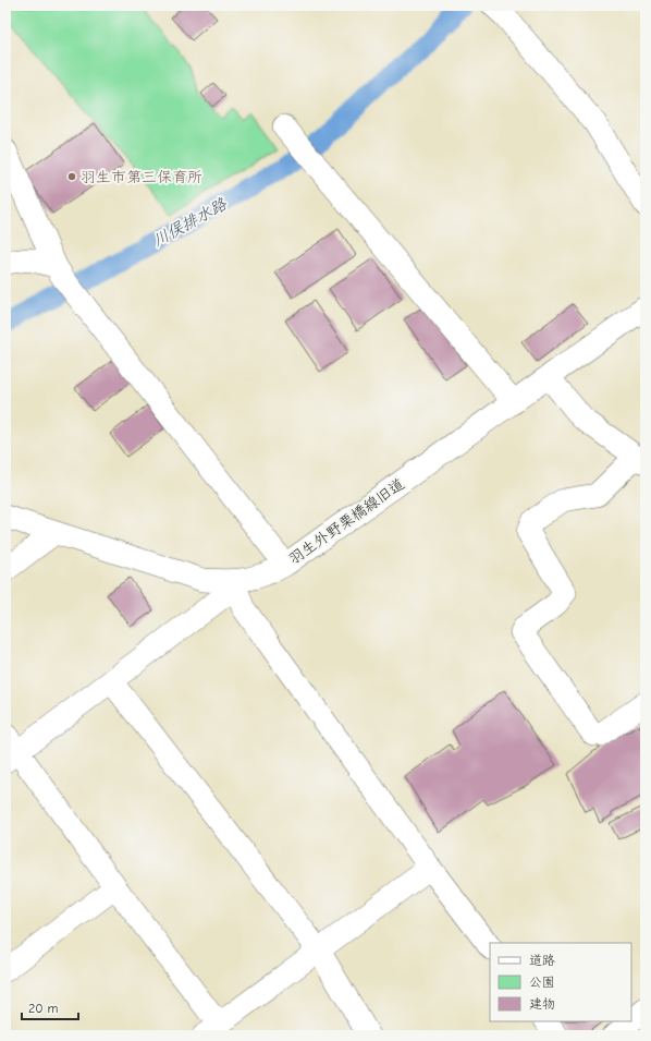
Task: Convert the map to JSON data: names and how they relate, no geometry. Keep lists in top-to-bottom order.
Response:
{
  "streets": {
    "street": ["羽生外野栗橋線旧道"]
  },
  "water": ["川俣排水路"],
  "places": ["羽生市第三保育所"],
  "legend": ["道路", "公園", "建物"],
  "scale_bar": "20 m"
}
